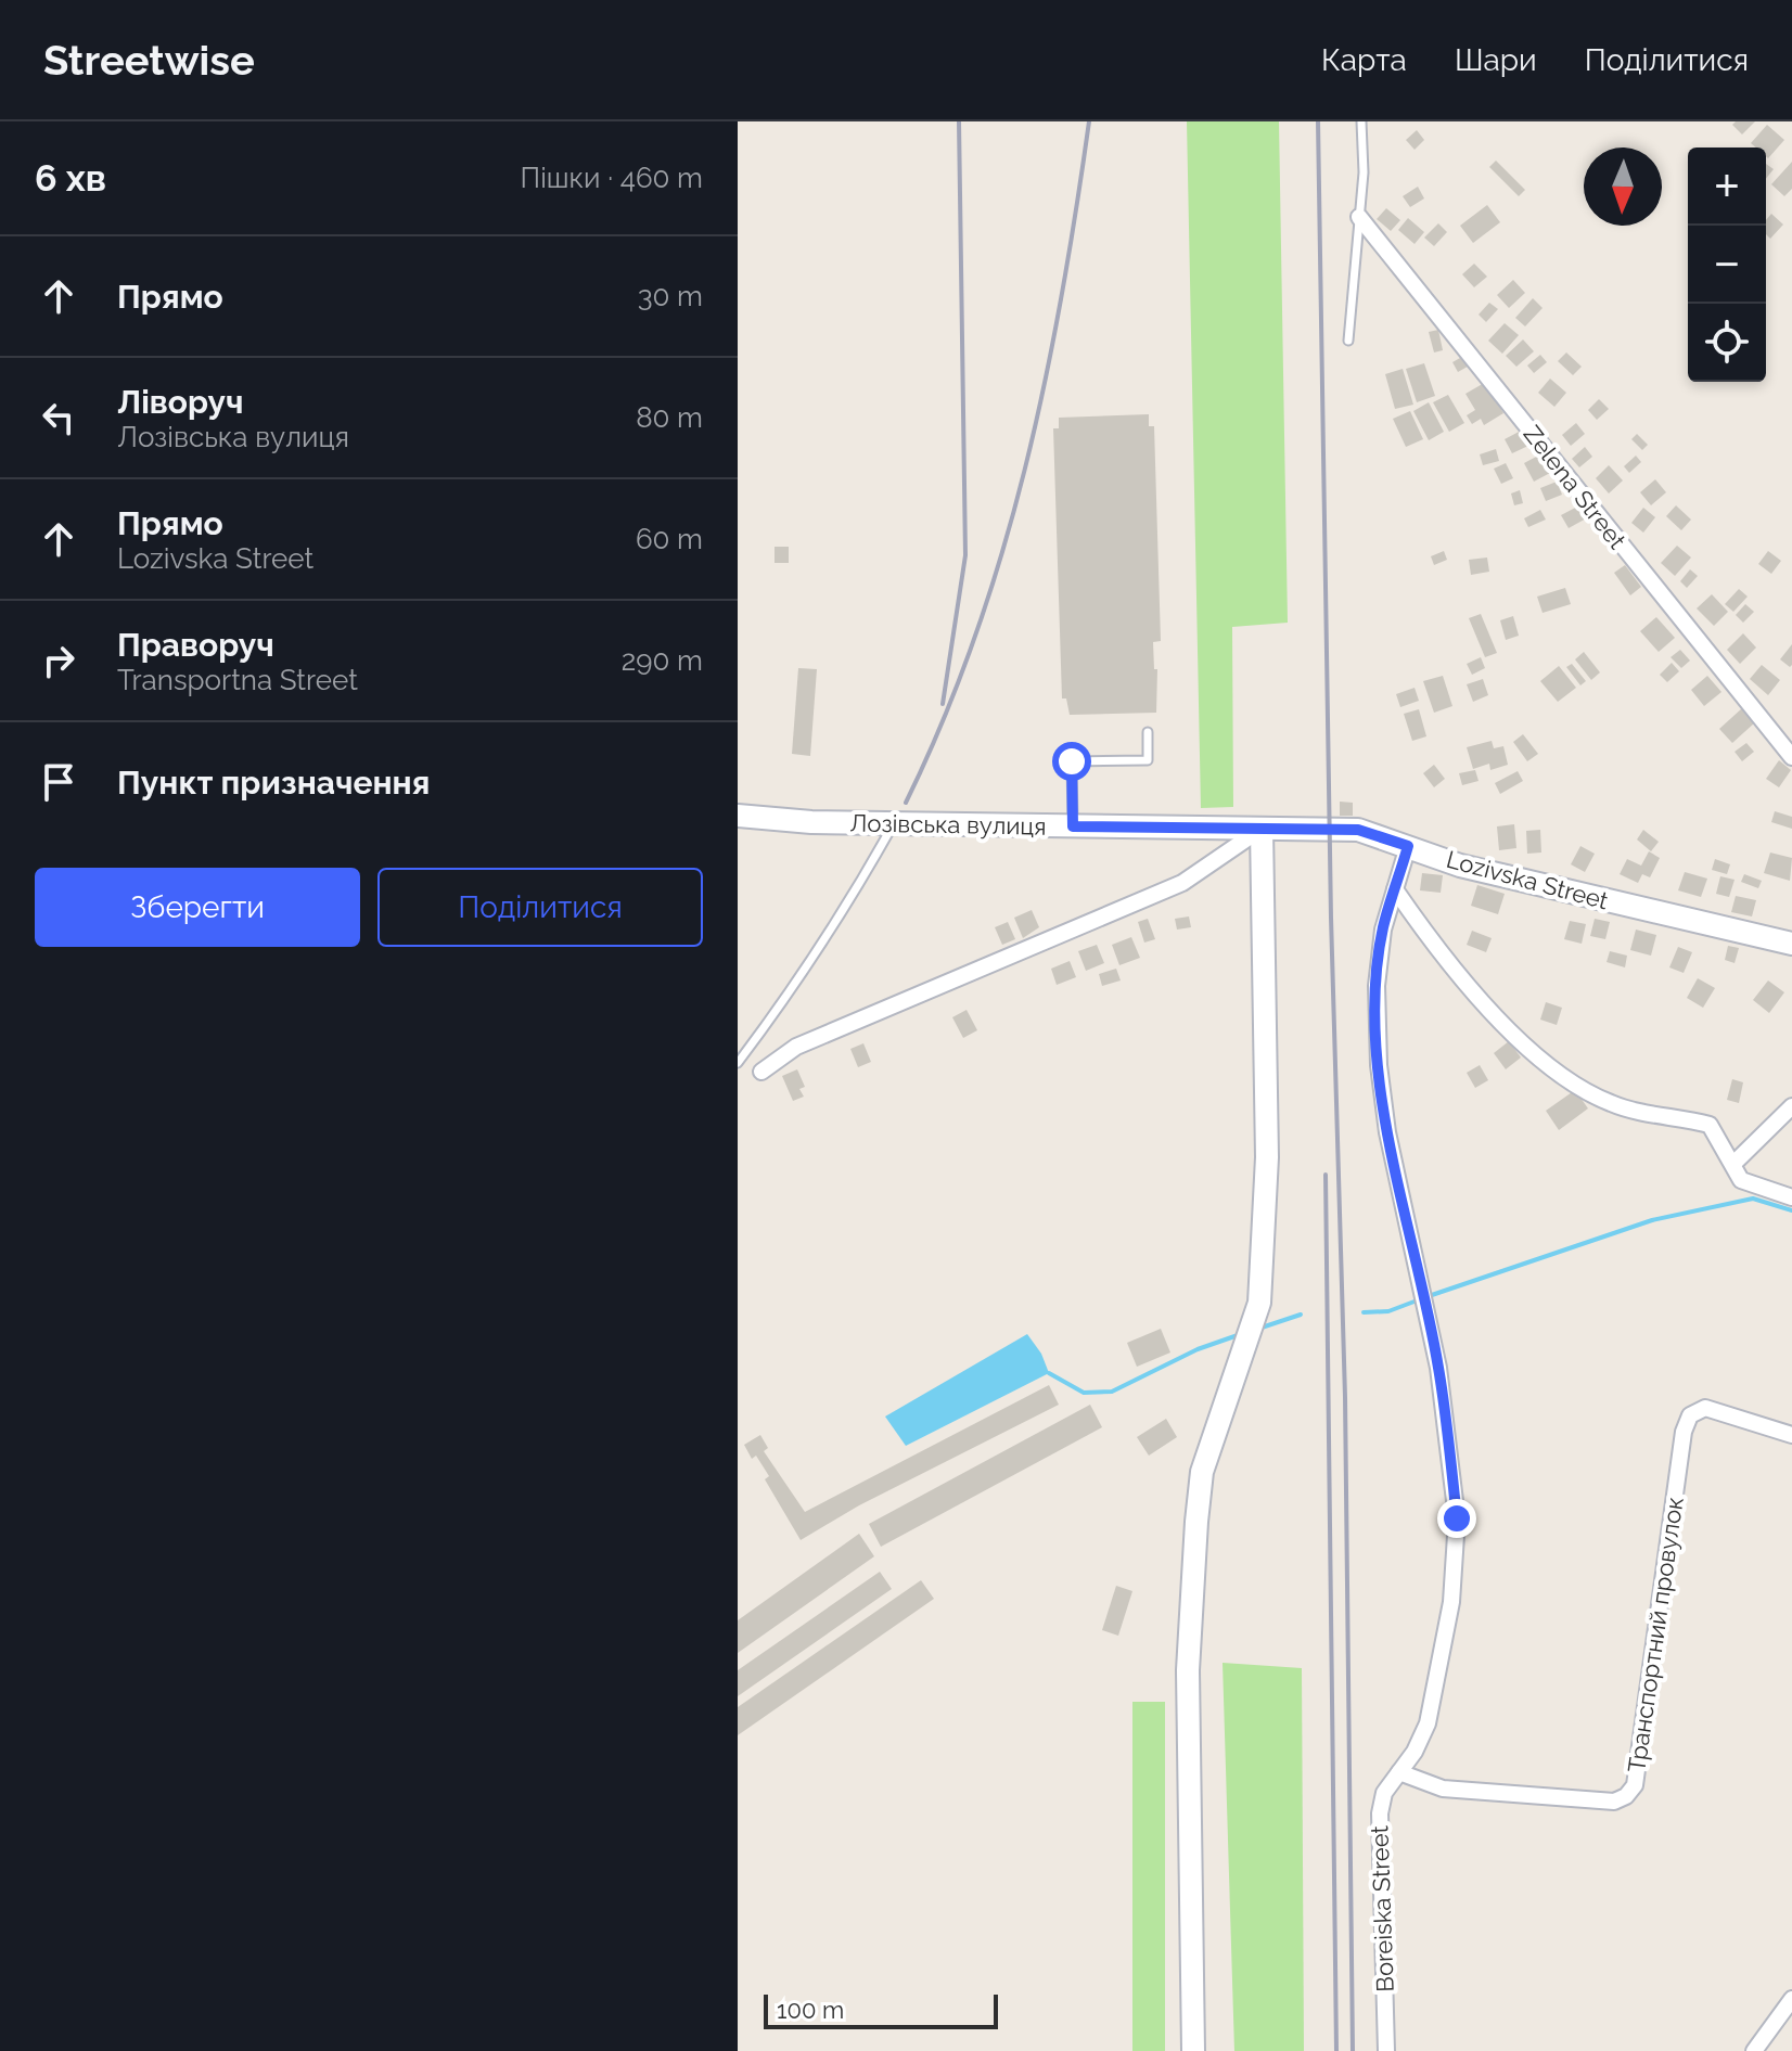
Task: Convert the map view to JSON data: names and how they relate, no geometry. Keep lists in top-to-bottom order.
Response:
{
  "streets": {
    "main road": ["Лозівська вулиця", "Lozivska Street"],
    "street": ["Zelena Street", "Транспортний провулок", "Boreiska Street"]
  },
  "crossings": [
    ["Лозівська вулиця", "Lozivska Street"],
    ["Lozivska Street", "Boreiska Street"],
    ["Транспортний провулок", "Boreiska Street"]
  ],
  "scale_bar": "100 m",
  "north": "bottom",
  "page": {
    "header": "Streetwise",
    "nav": ["Карта", "Шари", "Поділитися"],
    "heading": ["6 хв", "Пішки · 460 m"],
    "map_buttons": ["+", "−"],
    "list": [
      ["Прямо", "30 m"],
      ["Ліворуч", "Лозівська вулиця", "80 m"],
      ["Прямо", "Lozivska Street", "60 m"],
      ["Праворуч", "Transportna Street", "290 m"],
      "Пункт призначення"
    ],
    "buttons": ["Зберегти", "Поділитися"],
    "scale": "100 m"
  }
}
